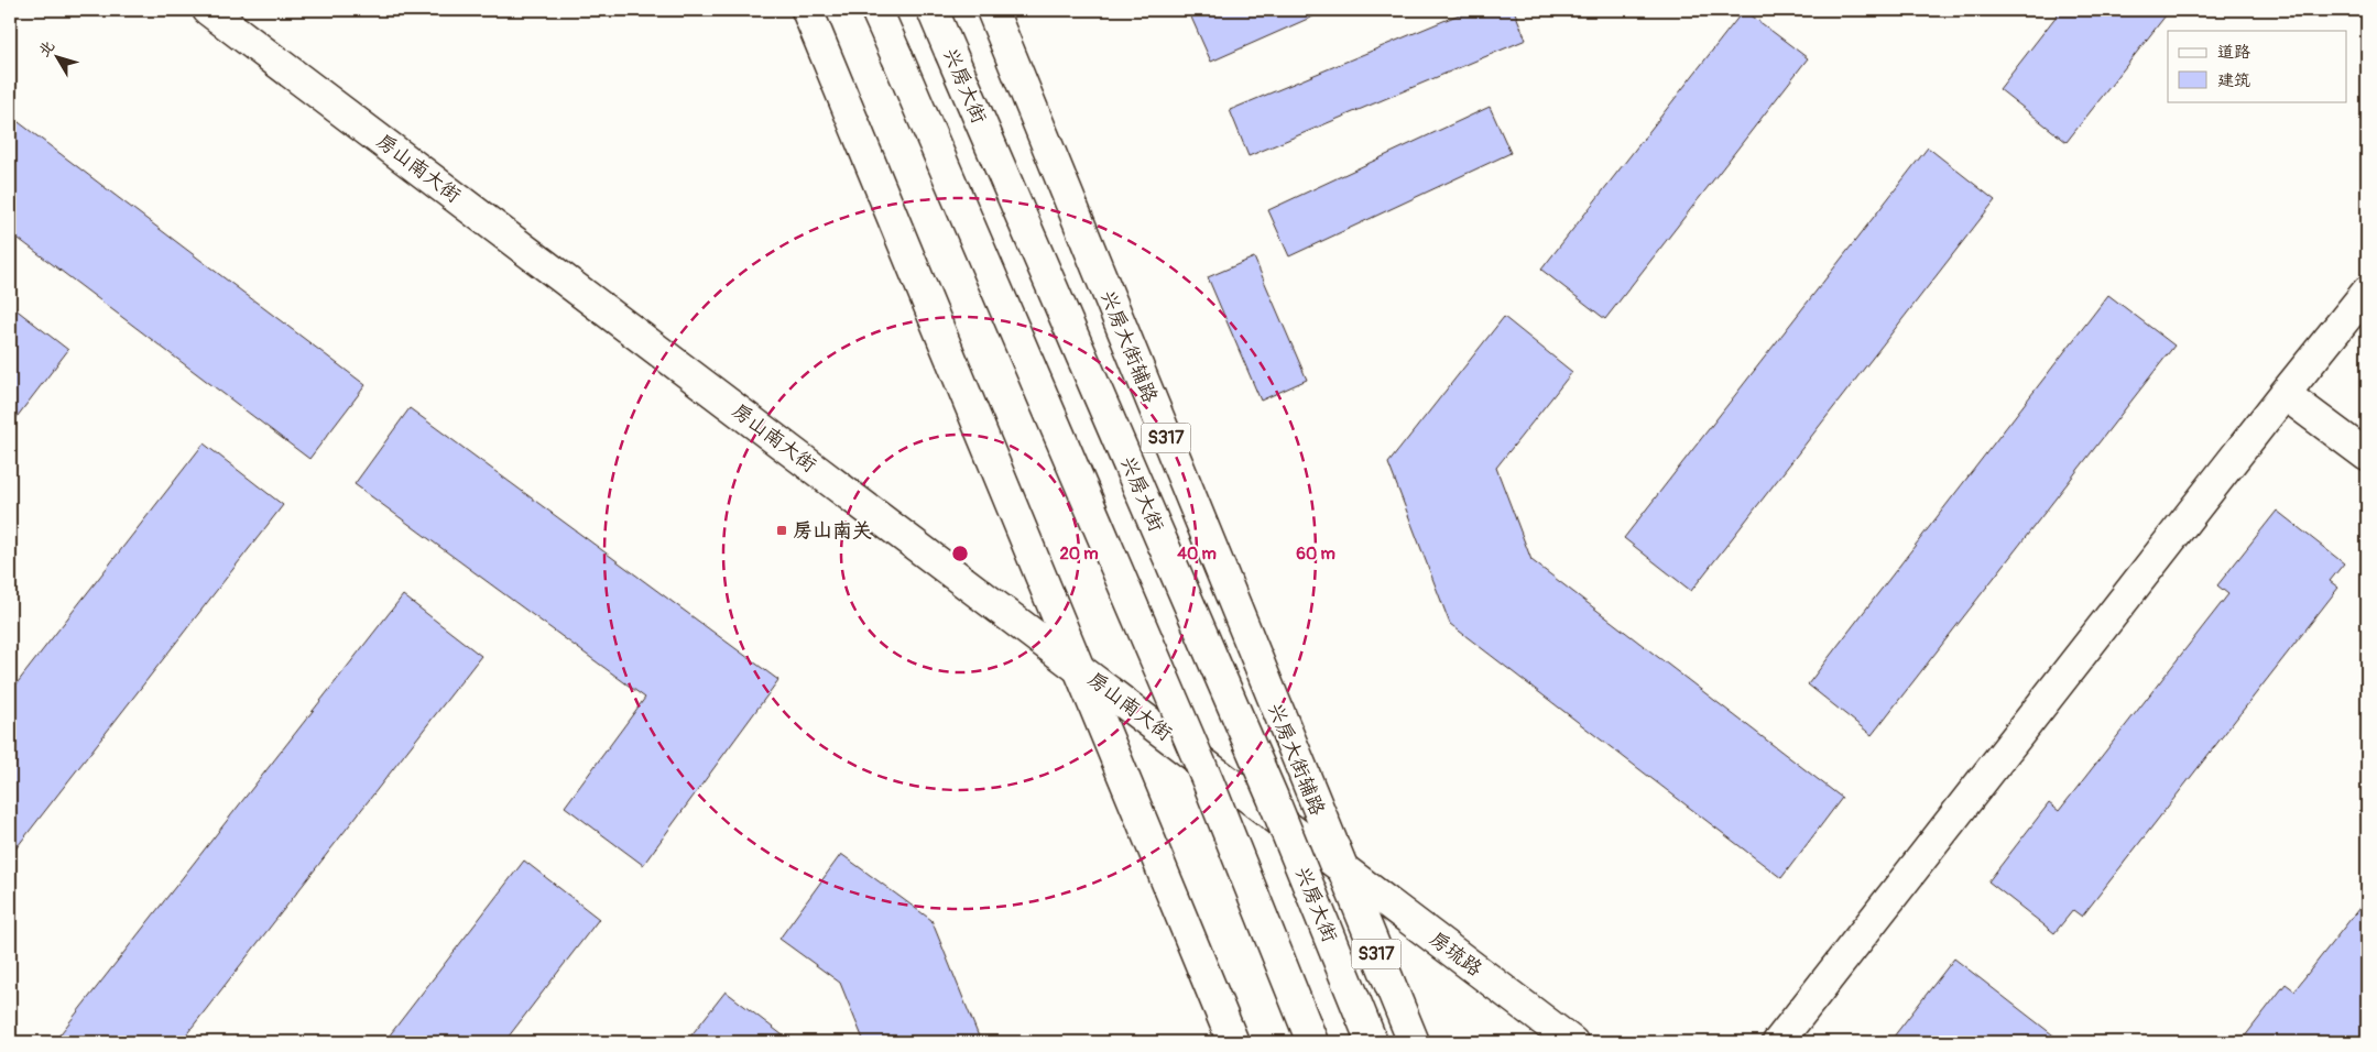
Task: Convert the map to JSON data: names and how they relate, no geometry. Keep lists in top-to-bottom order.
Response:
{
  "streets": {
    "main road": [
      "兴房大街",
      "房山南大街",
      "兴房大街辅路",
      "S317",
      "房琉路"
    ]
  },
  "crossings": [
    ["兴房大街", "房山南大街"],
    ["兴房大街", "兴房大街辅路"],
    ["兴房大街", "房琉路"],
    ["房山南大街", "兴房大街辅路"],
    ["房山南大街", "房琉路"],
    ["兴房大街辅路", "房琉路"]
  ],
  "places": {
    "transit": ["房山南关"]
  },
  "legend": ["道路", "建筑"],
  "north": "top left",
  "rings": ["20 m", "40 m", "60 m"]
}
